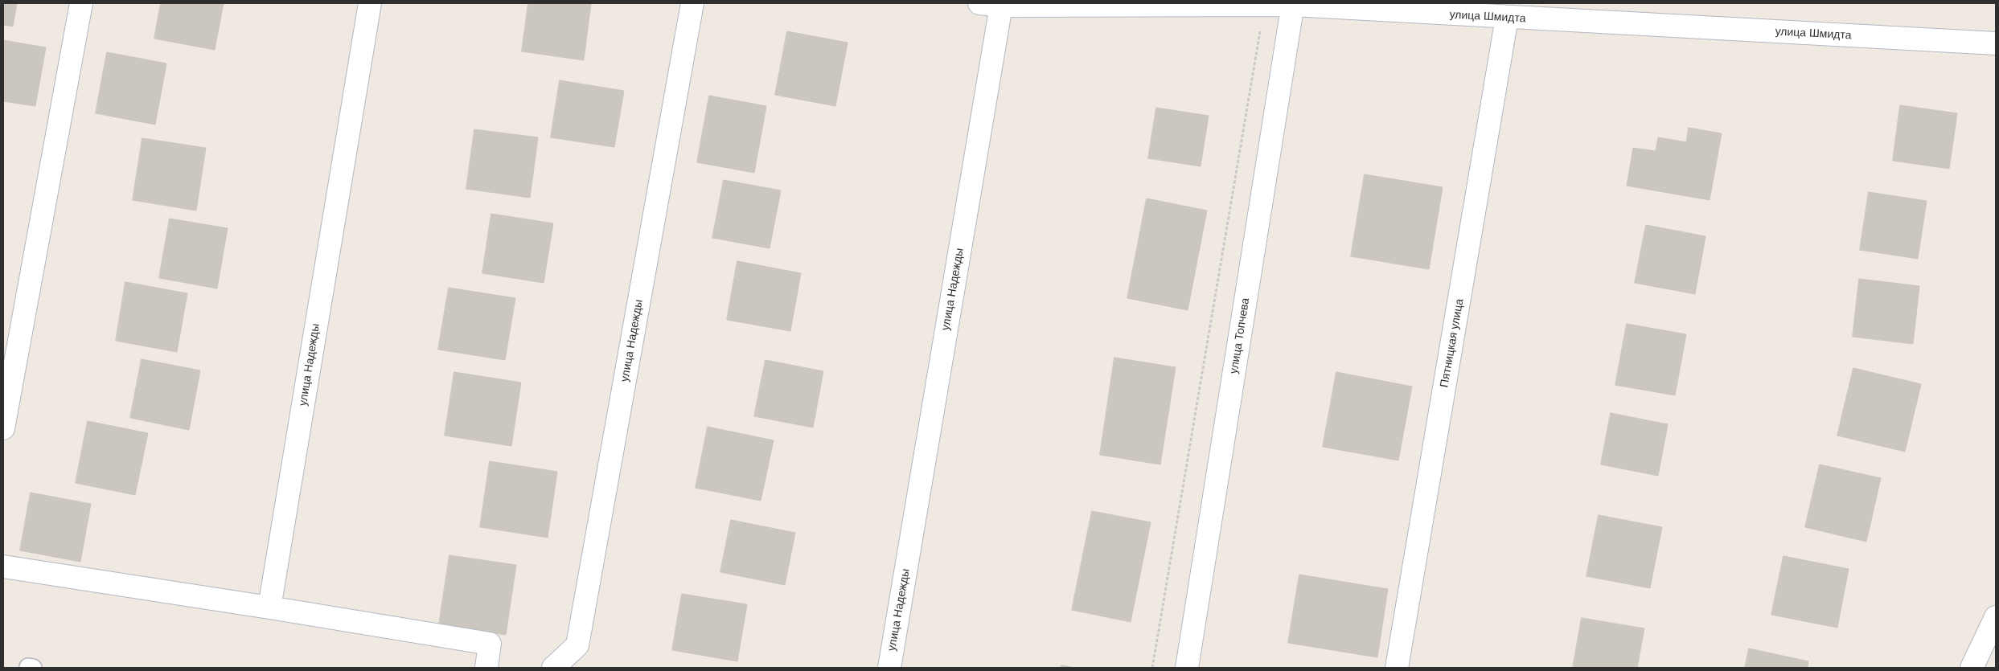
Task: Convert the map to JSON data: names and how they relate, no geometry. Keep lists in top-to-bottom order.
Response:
{
  "streets": {
    "street": [
      "улица Шмидта",
      "улица Надежды",
      "улица Топчева",
      "Пятницкая улица"
    ]
  },
  "crossings": [
    ["улица Шмидта", "улица Надежды"],
    ["улица Шмидта", "улица Топчева"],
    ["улица Шмидта", "Пятницкая улица"]
  ]
}
